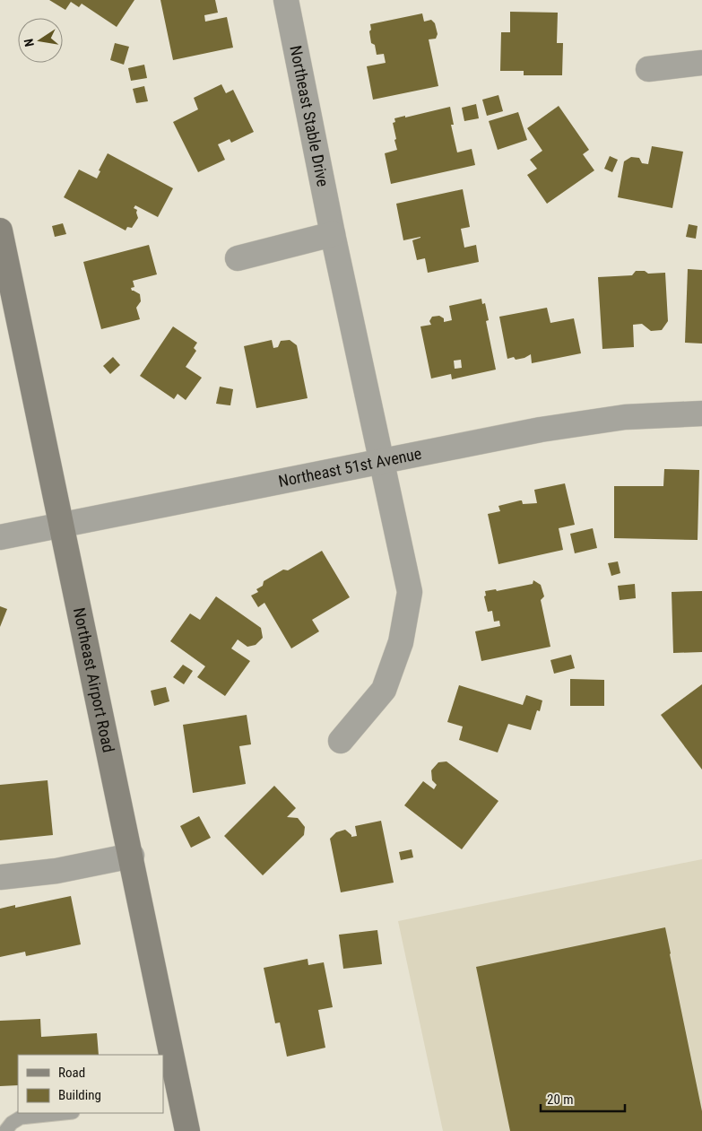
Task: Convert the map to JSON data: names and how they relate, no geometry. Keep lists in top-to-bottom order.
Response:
{
  "streets": {
    "street": ["Northeast Stable Drive", "Northeast 51st Avenue", "Northeast Airport Road"]
  },
  "crossings": [
    ["Northeast Stable Drive", "Northeast 51st Avenue"],
    ["Northeast 51st Avenue", "Northeast Airport Road"]
  ],
  "legend": ["Road", "Building"],
  "scale_bar": "20 m",
  "north": "left"
}
